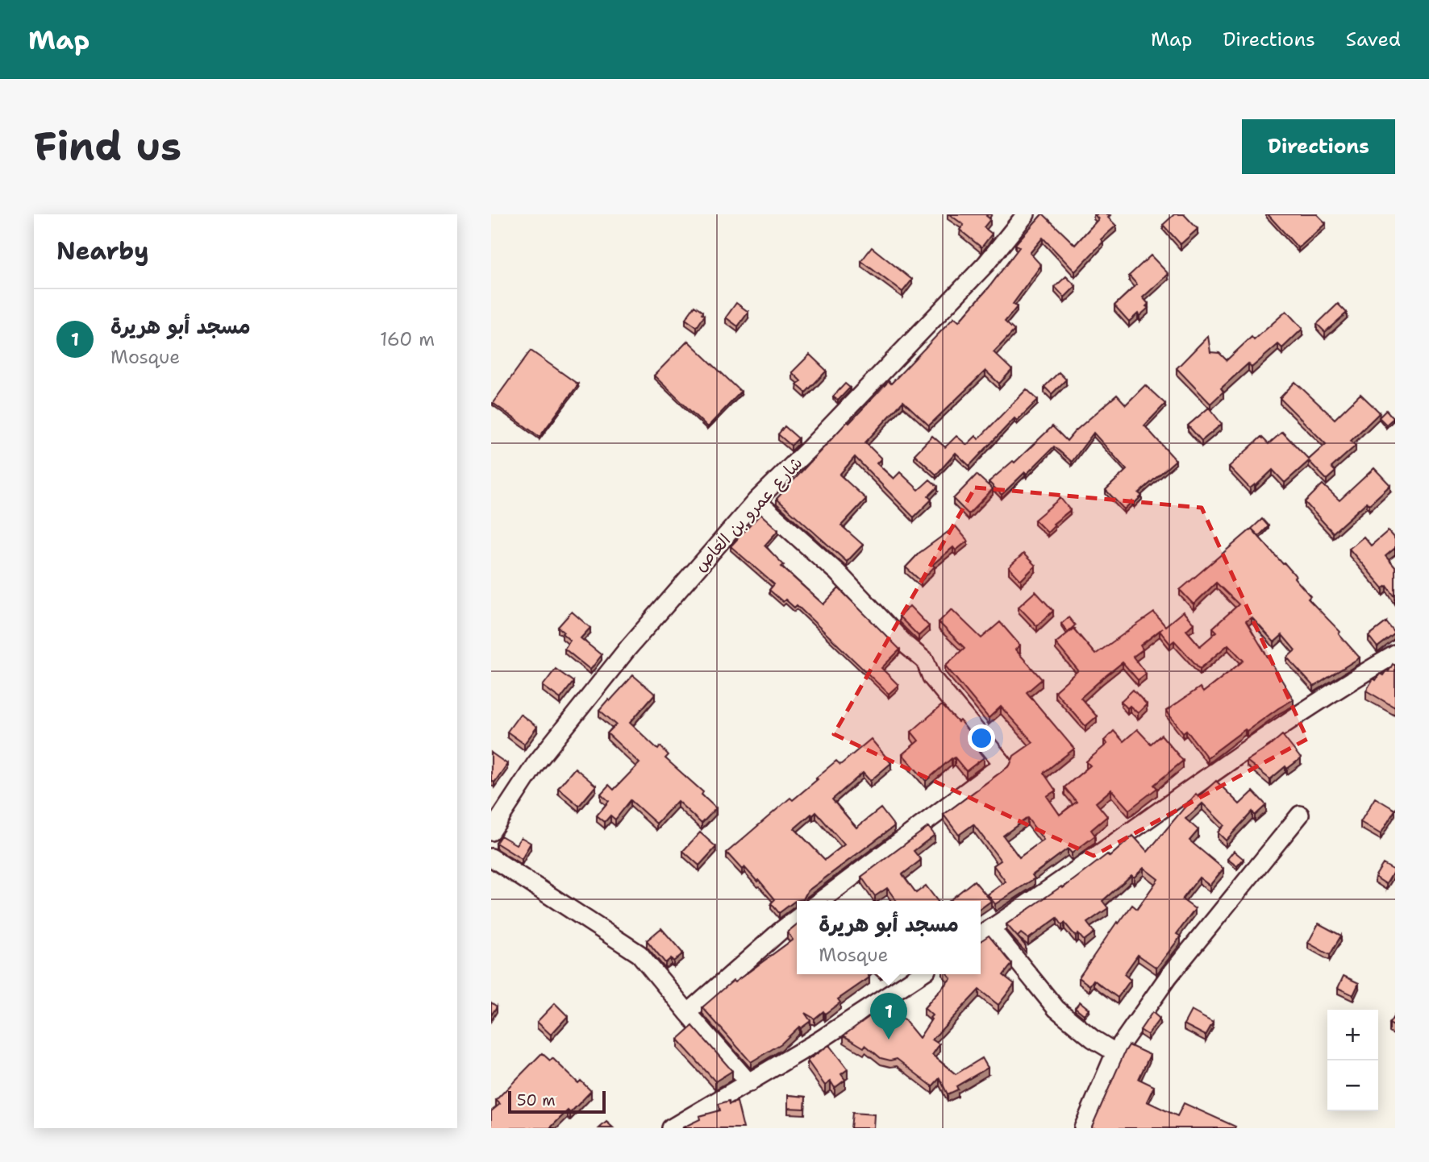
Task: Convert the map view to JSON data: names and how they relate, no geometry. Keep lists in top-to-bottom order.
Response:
{
  "streets": {
    "street": ["شارع عمرو بن العاص"]
  },
  "scale_bar": "50 m",
  "page": {
    "header": "Map",
    "nav": ["Map", "Directions", "Saved"],
    "buttons": "Directions",
    "title": "Find us",
    "heading": "Nearby",
    "list": [
      {
        "mark": "1",
        "name": "مسجد أبو هريرة",
        "note": "Mosque",
        "value": "160 m"
      }
    ],
    "popup": ["مسجد أبو هريرة", "Mosque"],
    "pins": "1",
    "map_buttons": ["+", "−"],
    "scale": "50 m"
  }
}
